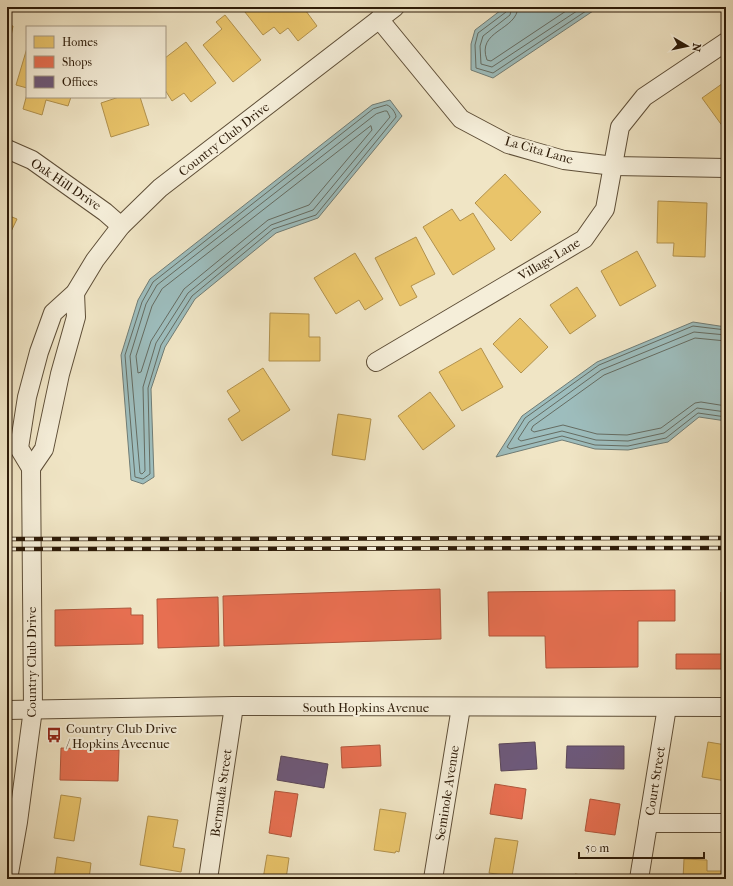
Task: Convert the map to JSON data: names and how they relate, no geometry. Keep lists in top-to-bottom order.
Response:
{
  "streets": {
    "street": [
      "Country Club Drive",
      "La Cita Lane",
      "Oak Hill Drive",
      "Village Lane",
      "South Hopkins Avenue",
      "Court Street",
      "Bermuda Street",
      "Seminole Avenue"
    ]
  },
  "crossings": [
    ["Country Club Drive", "La Cita Lane"],
    ["Country Club Drive", "Oak Hill Drive"],
    ["Country Club Drive", "South Hopkins Avenue"],
    ["La Cita Lane", "Village Lane"],
    ["South Hopkins Avenue", "Court Street"],
    ["South Hopkins Avenue", "Bermuda Street"],
    ["South Hopkins Avenue", "Seminole Avenue"]
  ],
  "places": {
    "bus stop": ["Country Club Drive / Hopkins Aveenue"]
  },
  "legend": ["Homes", "Shops", "Offices"],
  "scale_bar": "50 m",
  "north": "right"
}
